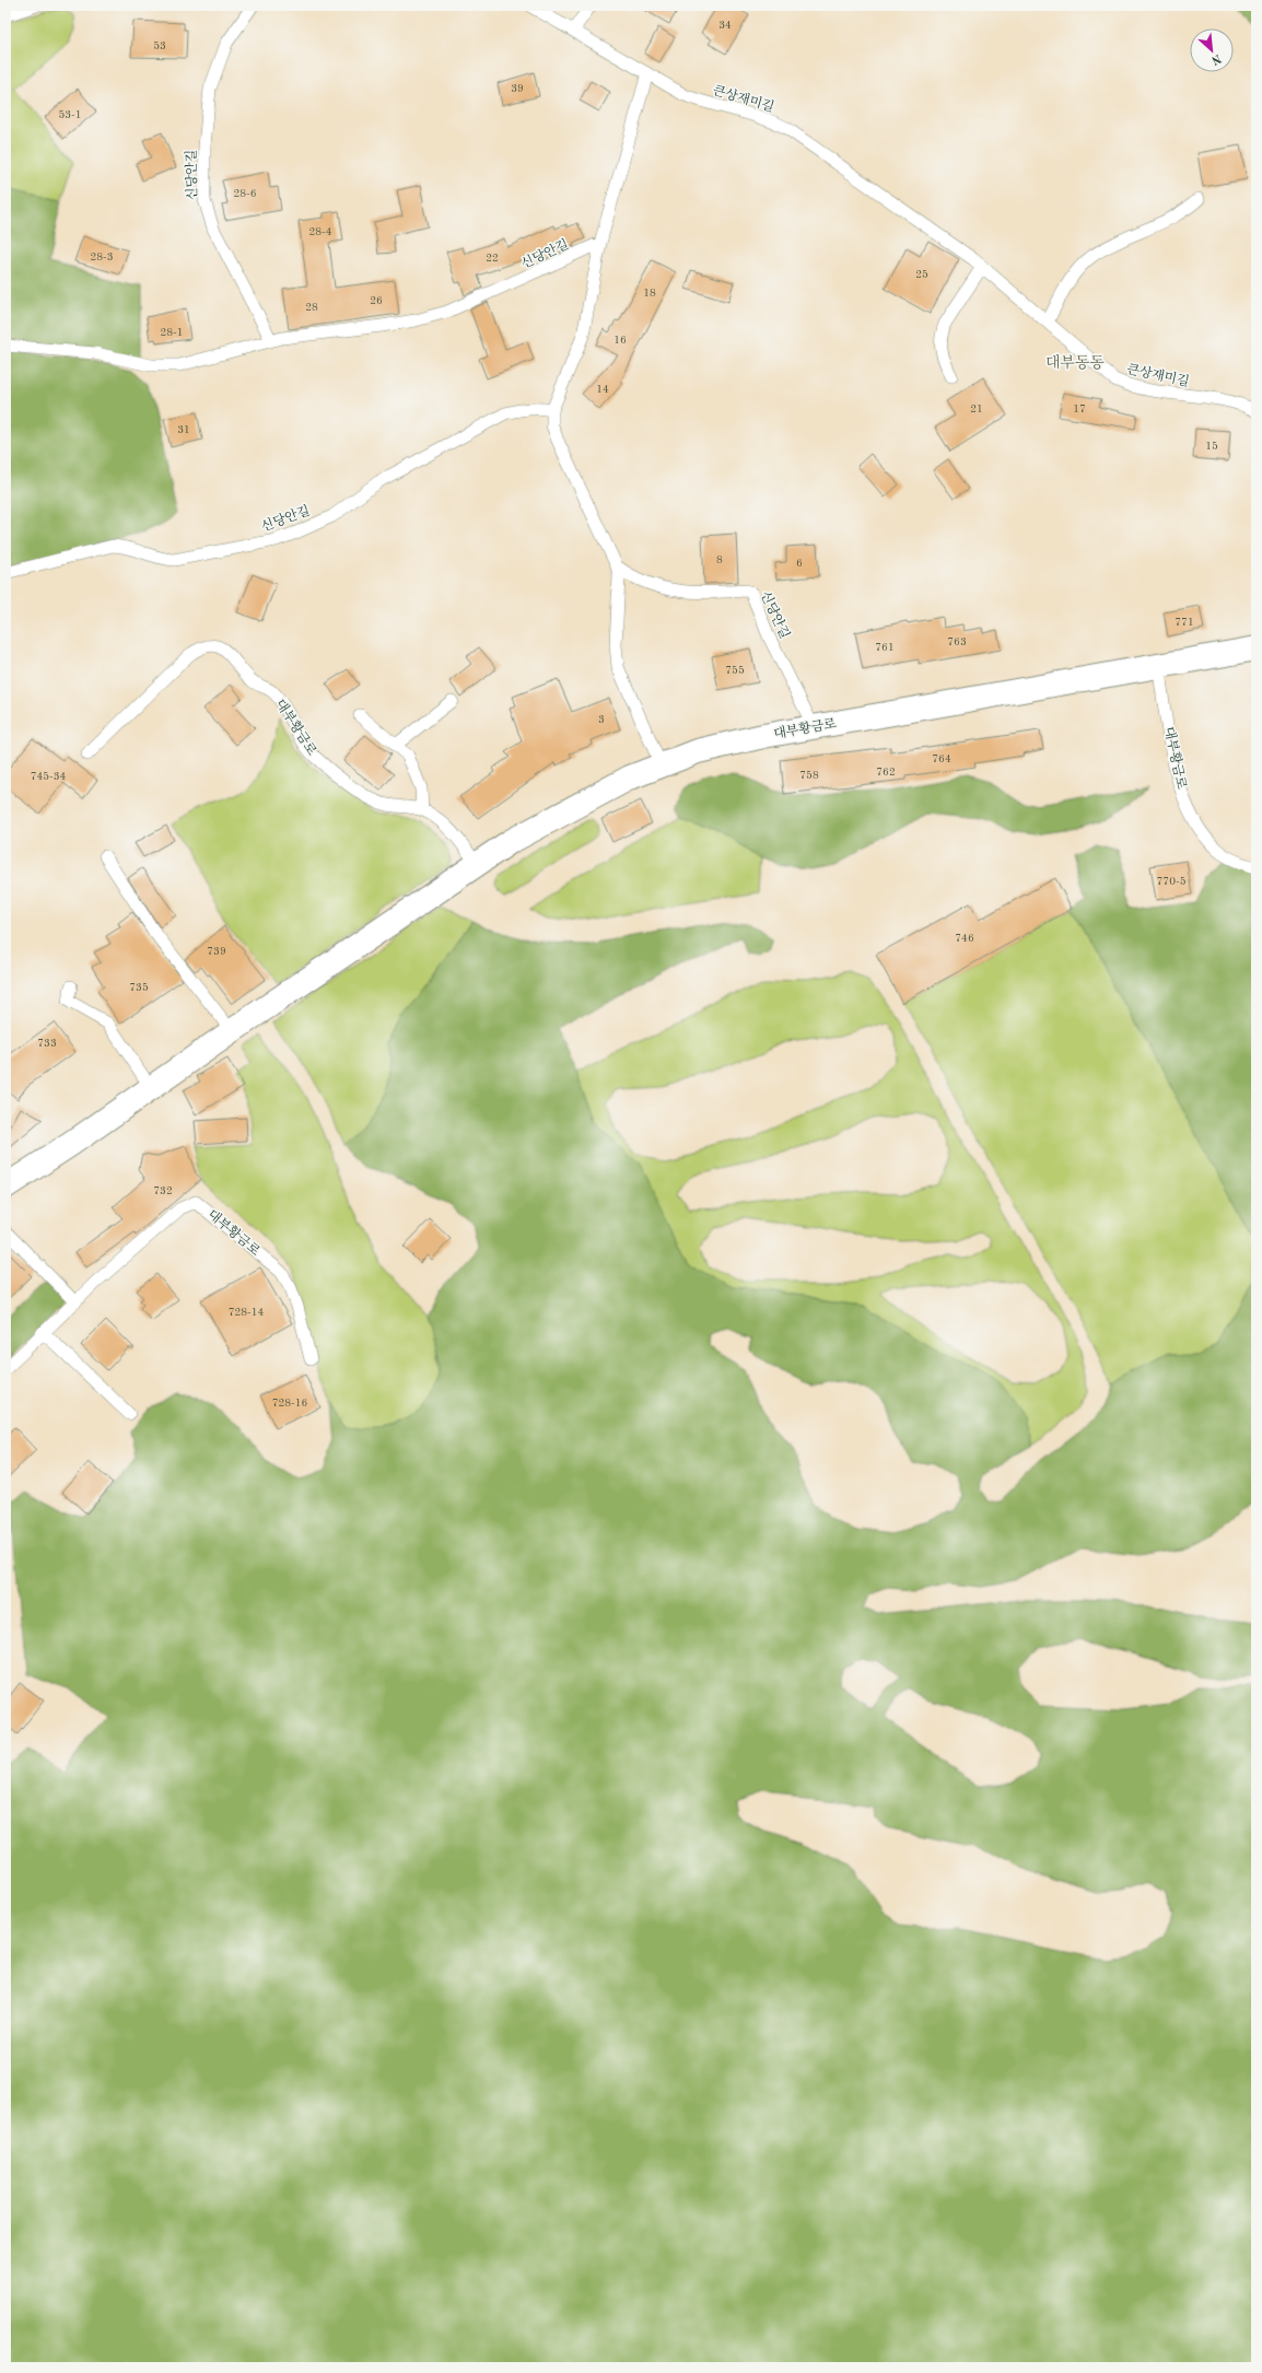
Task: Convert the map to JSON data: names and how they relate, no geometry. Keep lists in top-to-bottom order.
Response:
{
  "streets": {
    "main road": ["대부황금로"],
    "lane": ["큰상재미길", "신당안길"]
  },
  "crossings": [
    ["신당안길", "대부황금로"]
  ],
  "districts": ["대부동동"],
  "house_numbers": [
    "34",
    "53",
    "39",
    "53-1",
    "28-6",
    "28-4",
    "28-3",
    "22",
    "25",
    "18",
    "26",
    "28",
    "28-1",
    "16",
    "14",
    "21",
    "17",
    "31",
    "15",
    "8",
    "6",
    "771",
    "763",
    "761",
    "755",
    "3",
    "764",
    "762",
    "758",
    "745-34",
    "770-5",
    "746",
    "739",
    "735",
    "733",
    "732",
    "728-14",
    "728-16"
  ],
  "north": "bottom right"
}
